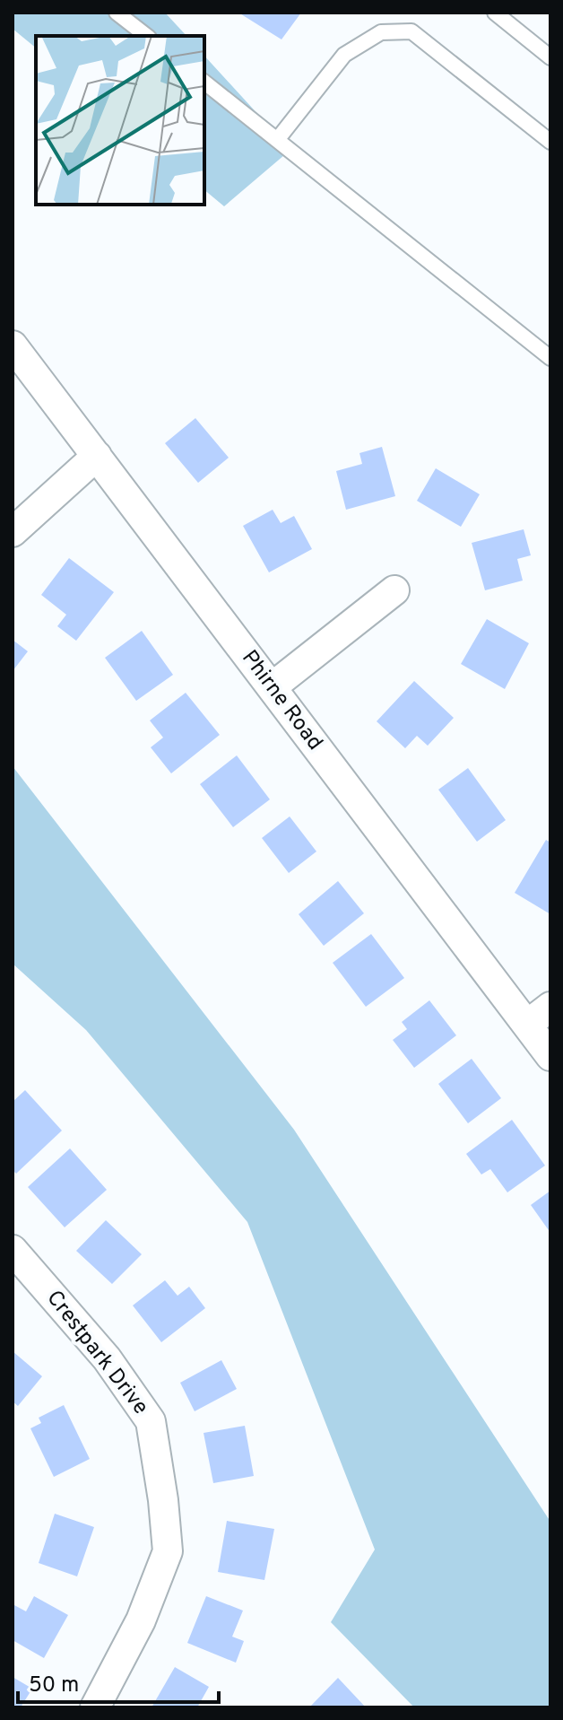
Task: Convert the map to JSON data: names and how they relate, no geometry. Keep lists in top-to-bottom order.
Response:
{
  "streets": {
    "street": ["Phirne Road", "Crestpark Drive"]
  },
  "scale_bar": "50 m"
}
